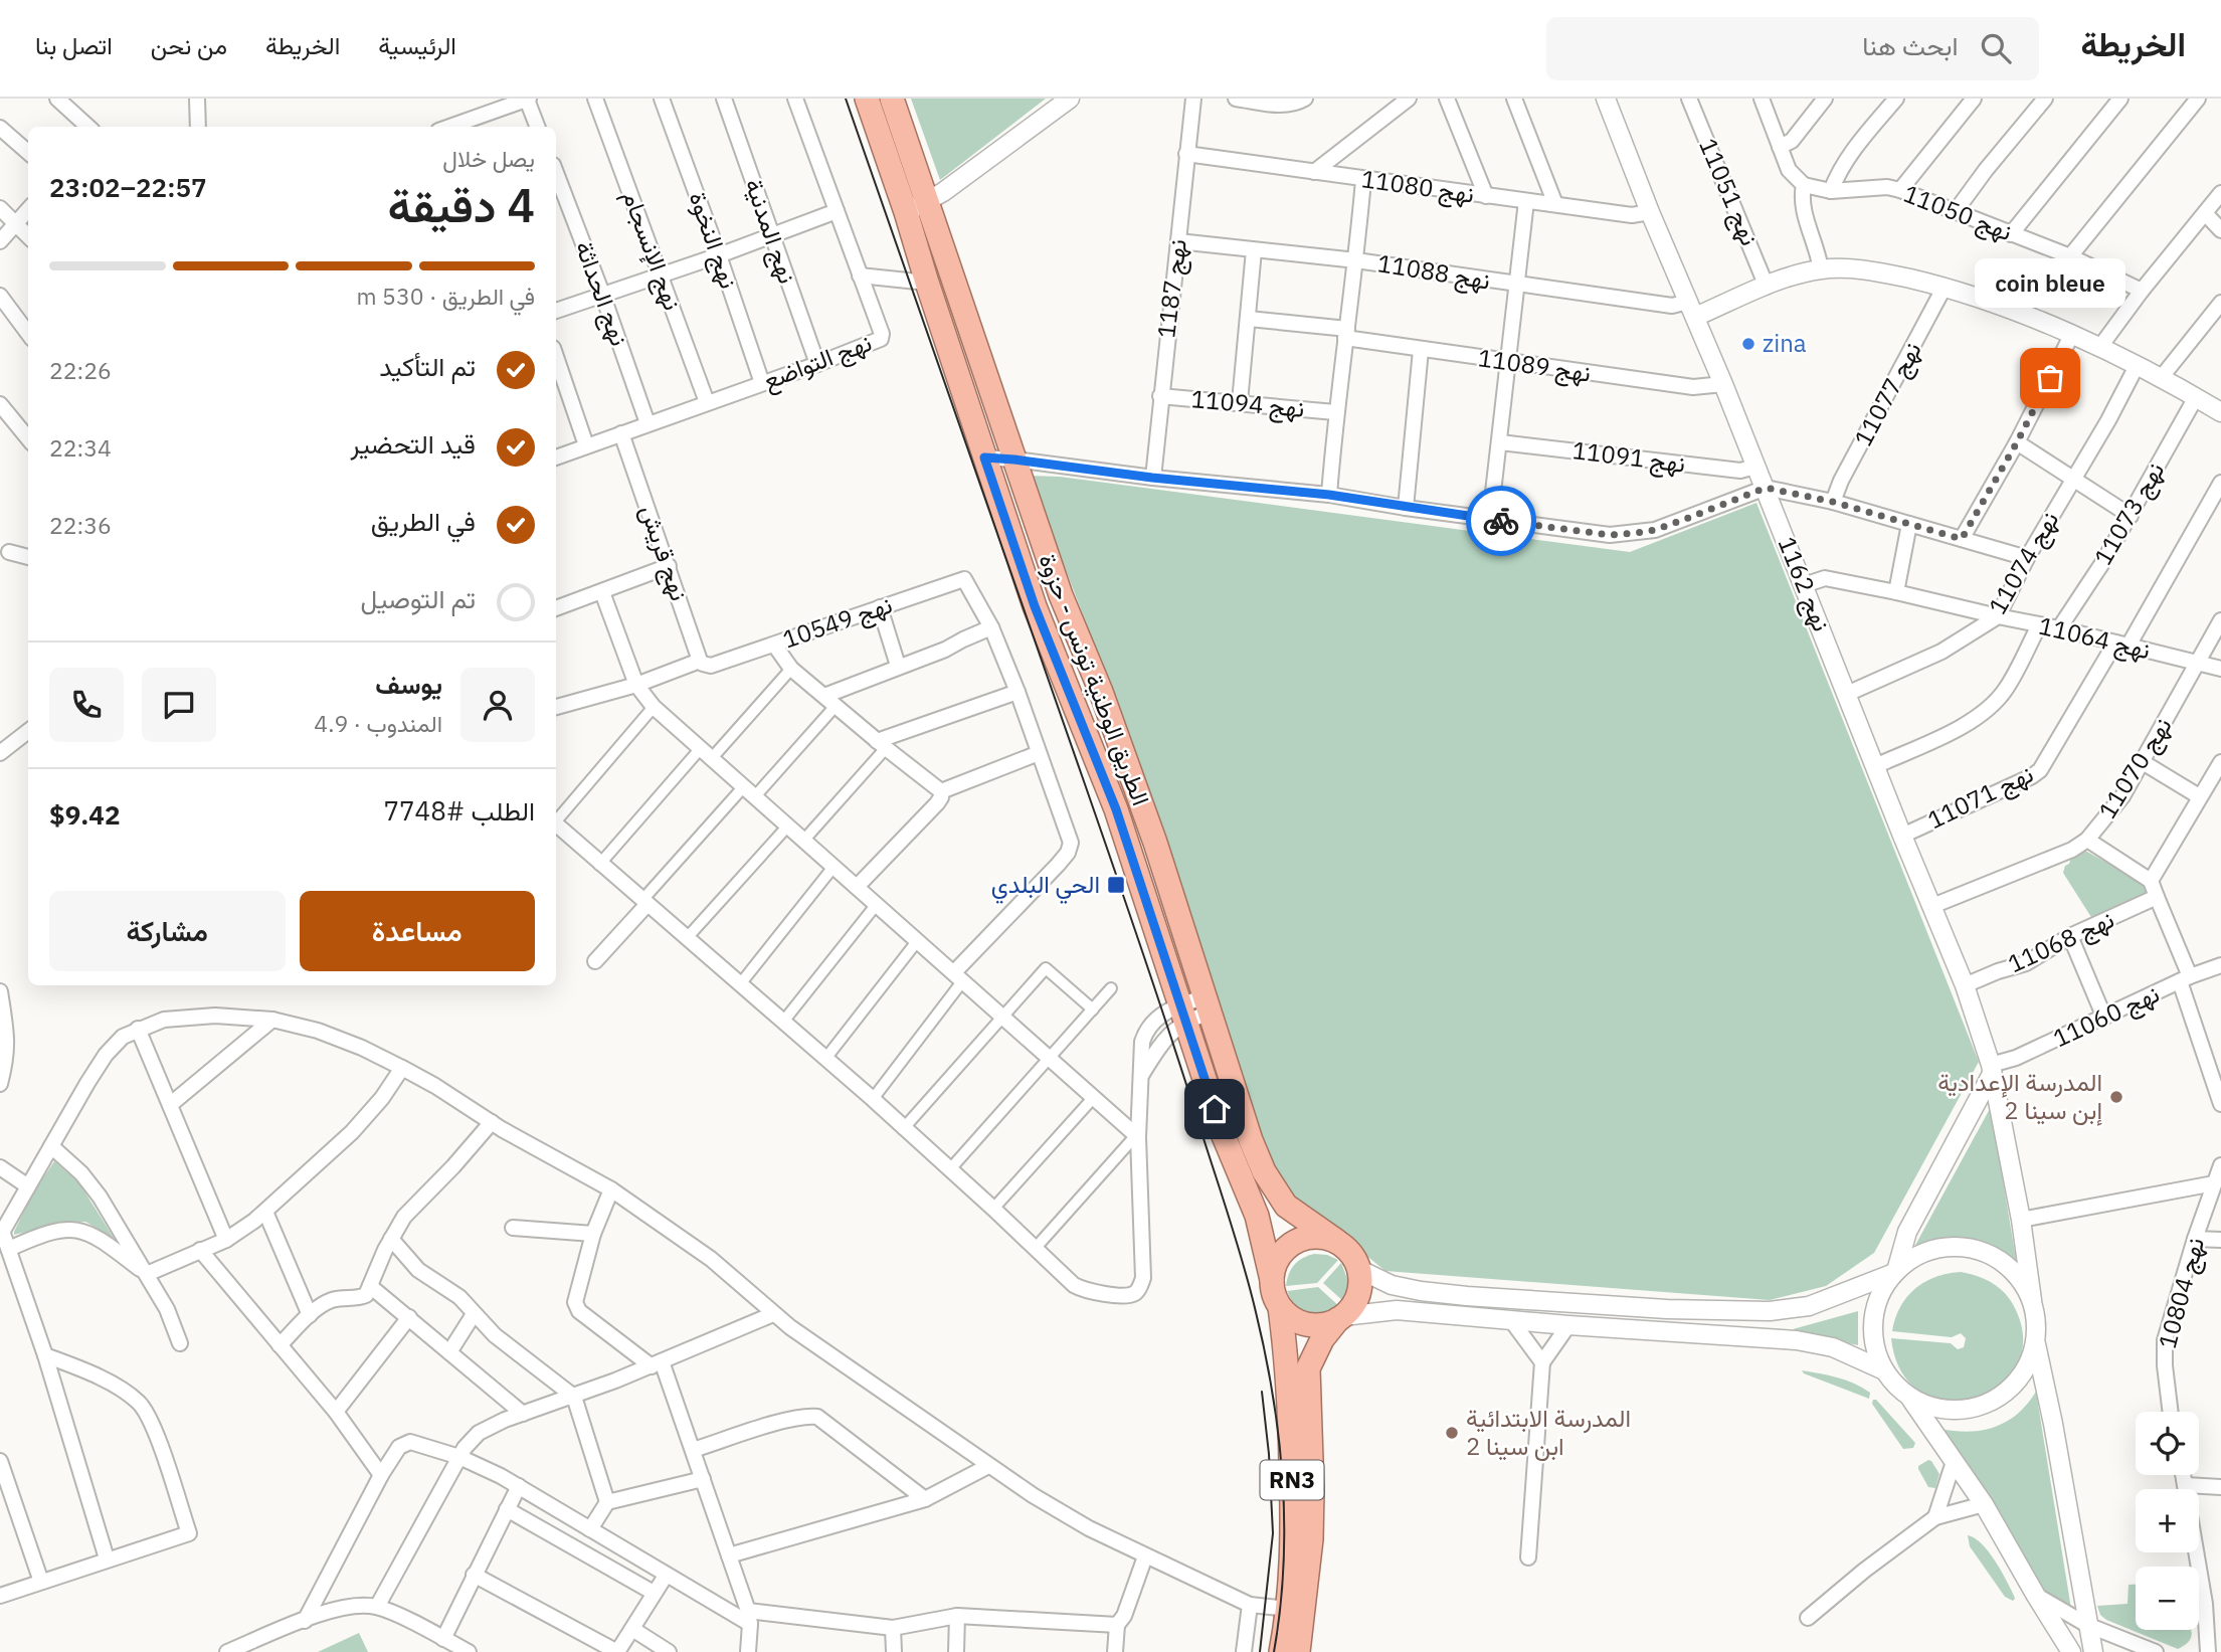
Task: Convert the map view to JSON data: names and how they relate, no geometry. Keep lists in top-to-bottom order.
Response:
{
  "streets": {
    "highway": ["الطريق الوطنية تونس - حزوة", "RN3"],
    "street": [
      "نهج 11080",
      "نهج 11051",
      "نهج 11050",
      "نهج المدنية",
      "نهج النخوة",
      "نهج الإنسجام",
      "نهج 11088",
      "نهج 1187",
      "نهج الحداثة",
      "نهج التواضع",
      "نهج 11089",
      "نهج 11077",
      "نهج 11094",
      "نهج 11091",
      "نهج 11073",
      "نهج قريش",
      "نهج 11074",
      "نهج 1162",
      "نهج 10549",
      "نهج 11064",
      "نهج 11070",
      "نهج 11071",
      "نهج 11068",
      "نهج 11060",
      "نهج 10804"
    ]
  },
  "crossings": [
    ["نهج 11080", "نهج 1187"],
    ["نهج 11080", "نهج 1162"],
    ["نهج المدنية", "نهج التواضع"],
    ["نهج النخوة", "نهج التواضع"],
    ["نهج الإنسجام", "نهج التواضع"],
    ["نهج 11088", "نهج 1187"],
    ["نهج 11088", "نهج 1162"],
    ["نهج 1187", "نهج 11094"],
    ["نهج الحداثة", "نهج التواضع"],
    ["نهج التواضع", "نهج قريش"],
    ["نهج 11089", "نهج 1162"],
    ["نهج 11091", "نهج 1162"],
    ["نهج 11073", "نهج 11064"],
    ["نهج قريش", "نهج 10549"],
    ["نهج 11074", "نهج 1162"],
    ["نهج 11074", "نهج 11064"],
    ["نهج 1162", "نهج 11064"],
    ["نهج 1162", "نهج 11070"],
    ["نهج 1162", "نهج 11071"],
    ["نهج 1162", "نهج 11068"],
    ["نهج 1162", "نهج 11060"],
    ["نهج 11064", "نهج 11070"],
    ["نهج 11064", "نهج 11071"],
    ["الطريق الوطنية تونس - حزوة", "RN3"]
  ],
  "places": {
    "other": [
      "zina",
      "coin bleue",
      "المدرسة الإعدادية إبن سينا 2",
      "المدرسة الابتدائية ابن سينا 2"
    ],
    "transit": ["الحي البلدي"]
  },
  "page": {
    "header": "الخريطة",
    "search": "ابحث هنا",
    "nav": [
      "الرئيسية",
      "الخريطة",
      "من نحن",
      "اتصل بنا"
    ],
    "heading": ["4 دقيقة", "يصل خلال", "22:57–23:02"],
    "panel": [
      "يوسف",
      "المندوب · 4.9",
      "الطلب #7748",
      "$9.42"
    ],
    "bar": "في الطريق · 530 m",
    "bubble": "coin bleue",
    "list": [
      ["تم التأكيد", "22:26"],
      ["قيد التحضير", "22:34"],
      ["في الطريق", "22:36"],
      "تم التوصيل"
    ],
    "buttons": ["مساعدة", "مشاركة"],
    "map_buttons": ["+", "−"]
  }
}
